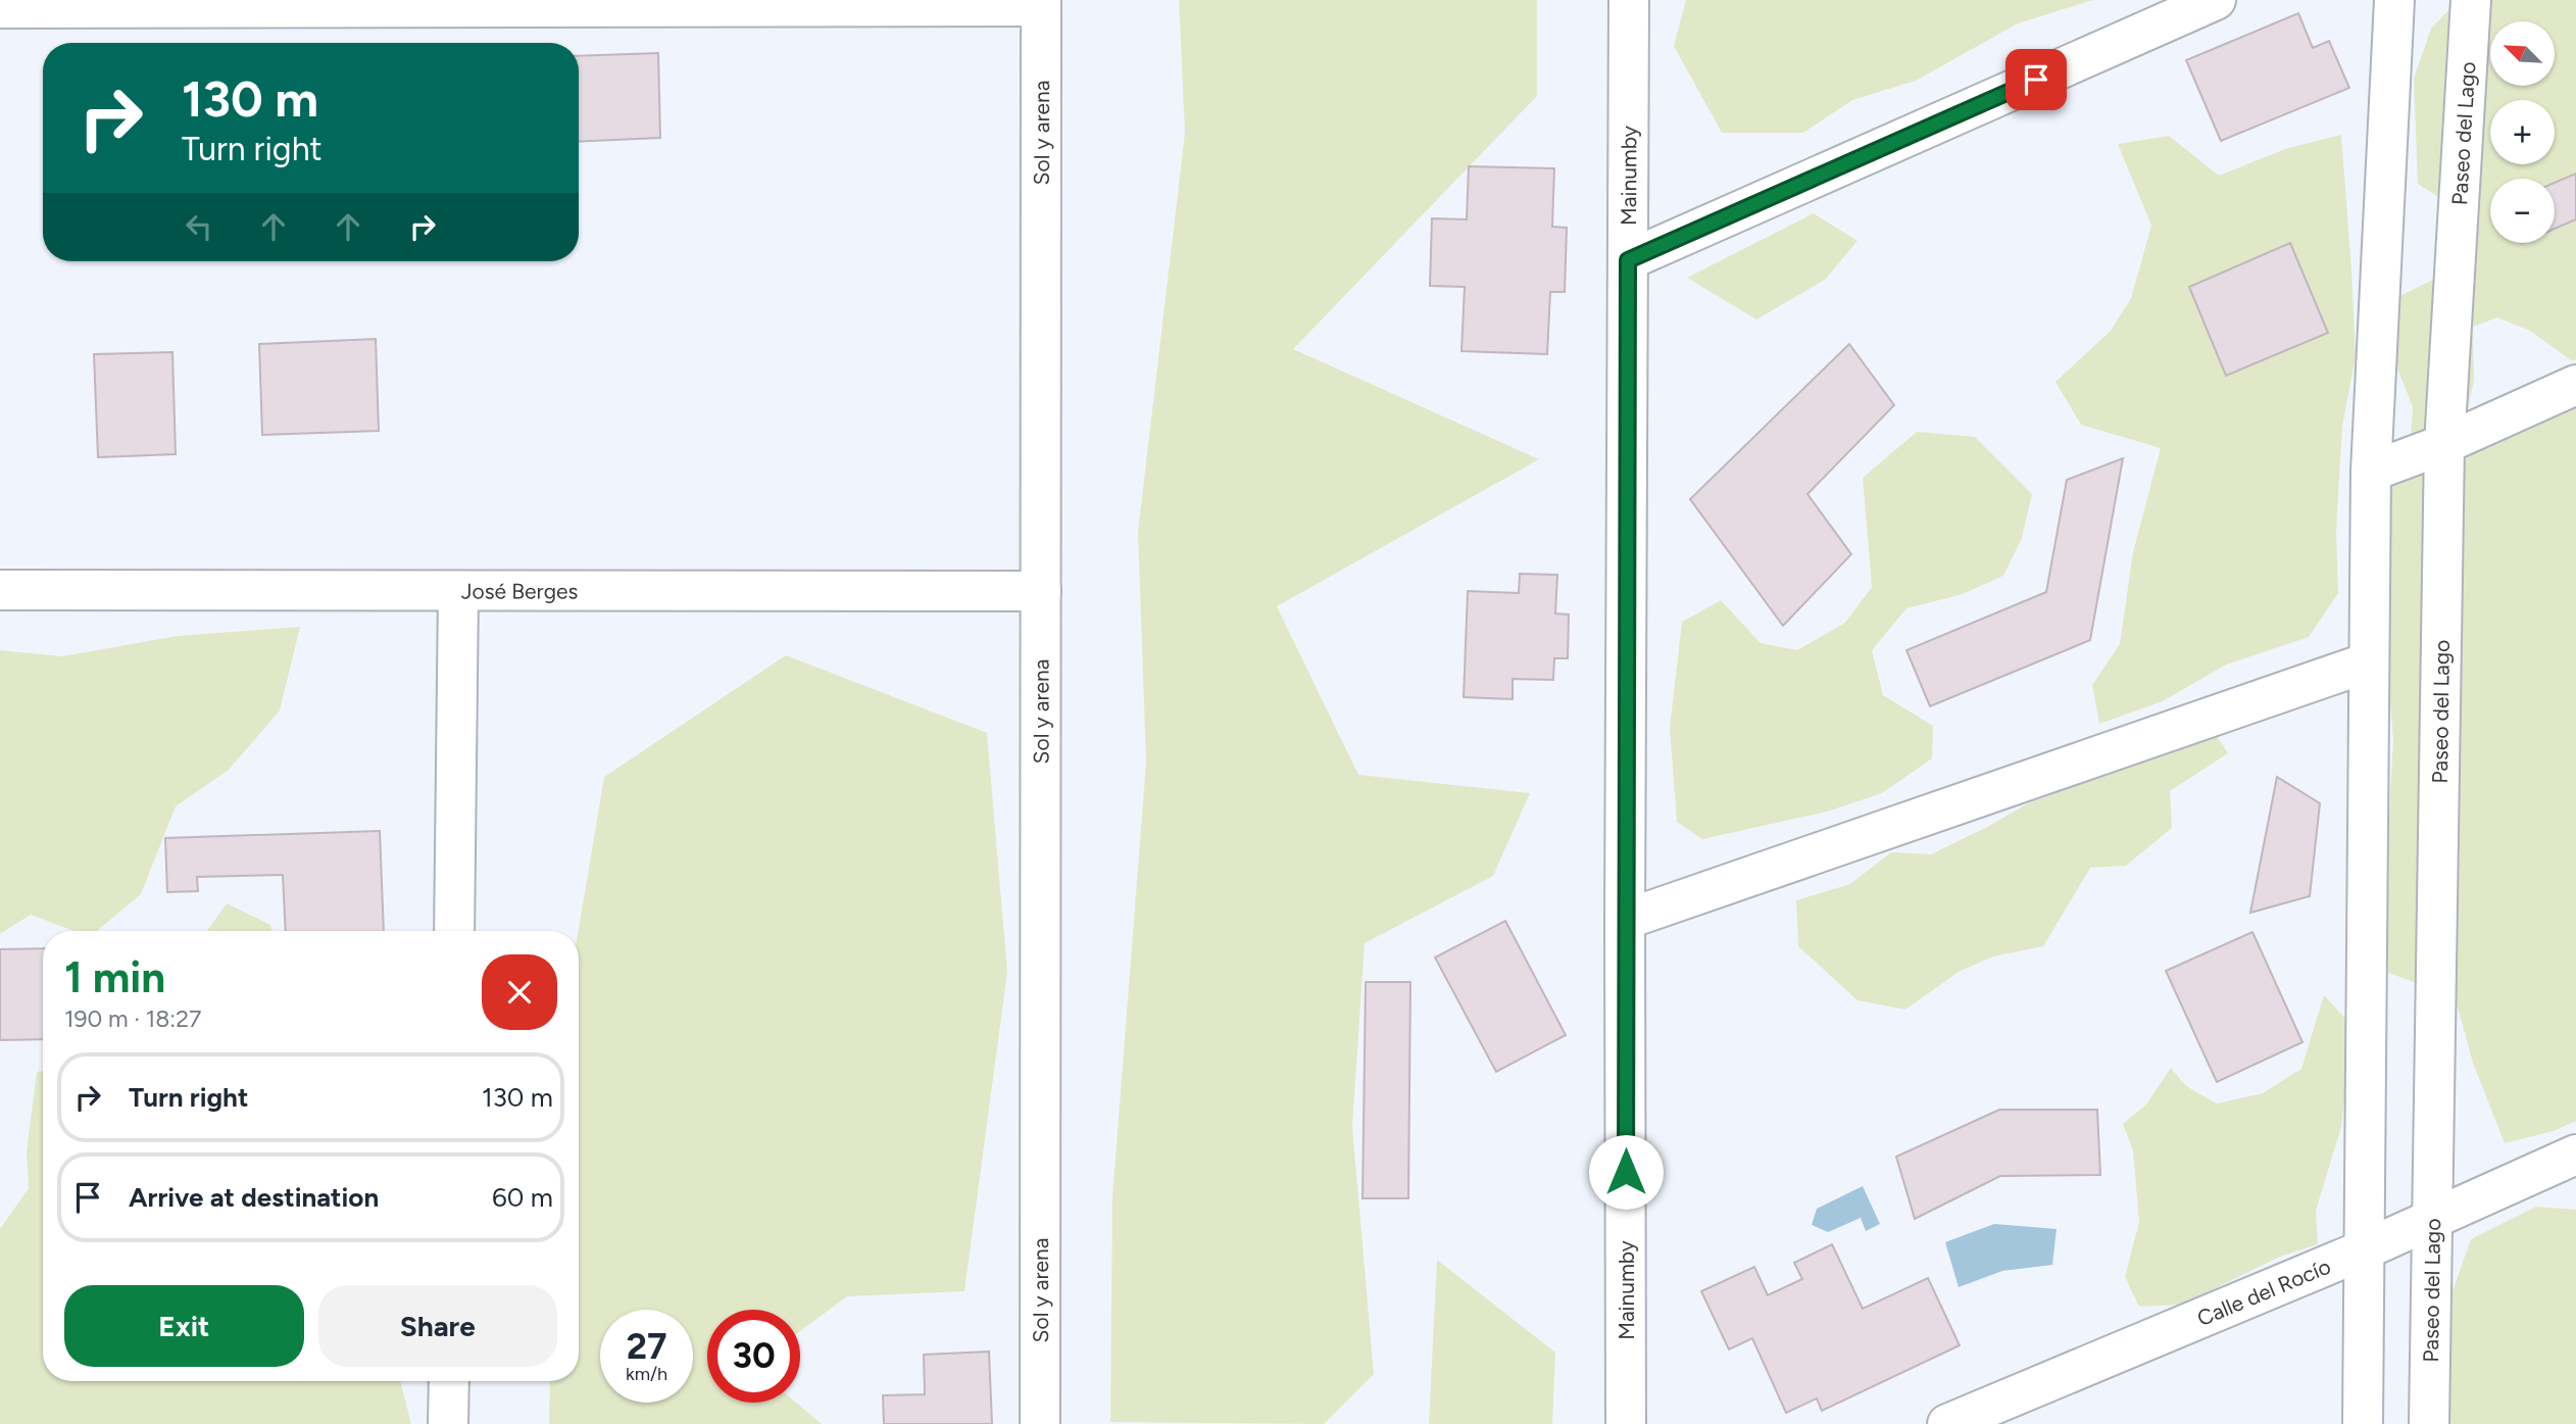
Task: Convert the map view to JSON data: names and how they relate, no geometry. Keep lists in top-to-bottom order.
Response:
{
  "streets": {
    "street": [
      "Sol y arena",
      "Paseo del Lago",
      "Mainumby",
      "José Berges",
      "Calle del Rocío"
    ]
  },
  "crossings": [
    ["Sol y arena", "José Berges"],
    ["Paseo del Lago", "Calle del Rocío"]
  ],
  "north": "top left",
  "page": {
    "map_buttons": ["+", "−"],
    "turn": ["130 m", "Turn right"],
    "heading": ["1 min", "190 m · 18:27"],
    "list": [
      {
        "name": "Turn right",
        "value": "130 m"
      },
      {
        "name": "Arrive at destination",
        "value": "60 m"
      }
    ],
    "buttons": ["Exit", "Share"],
    "speed": "27 km/h",
    "limit": "30"
  }
}
